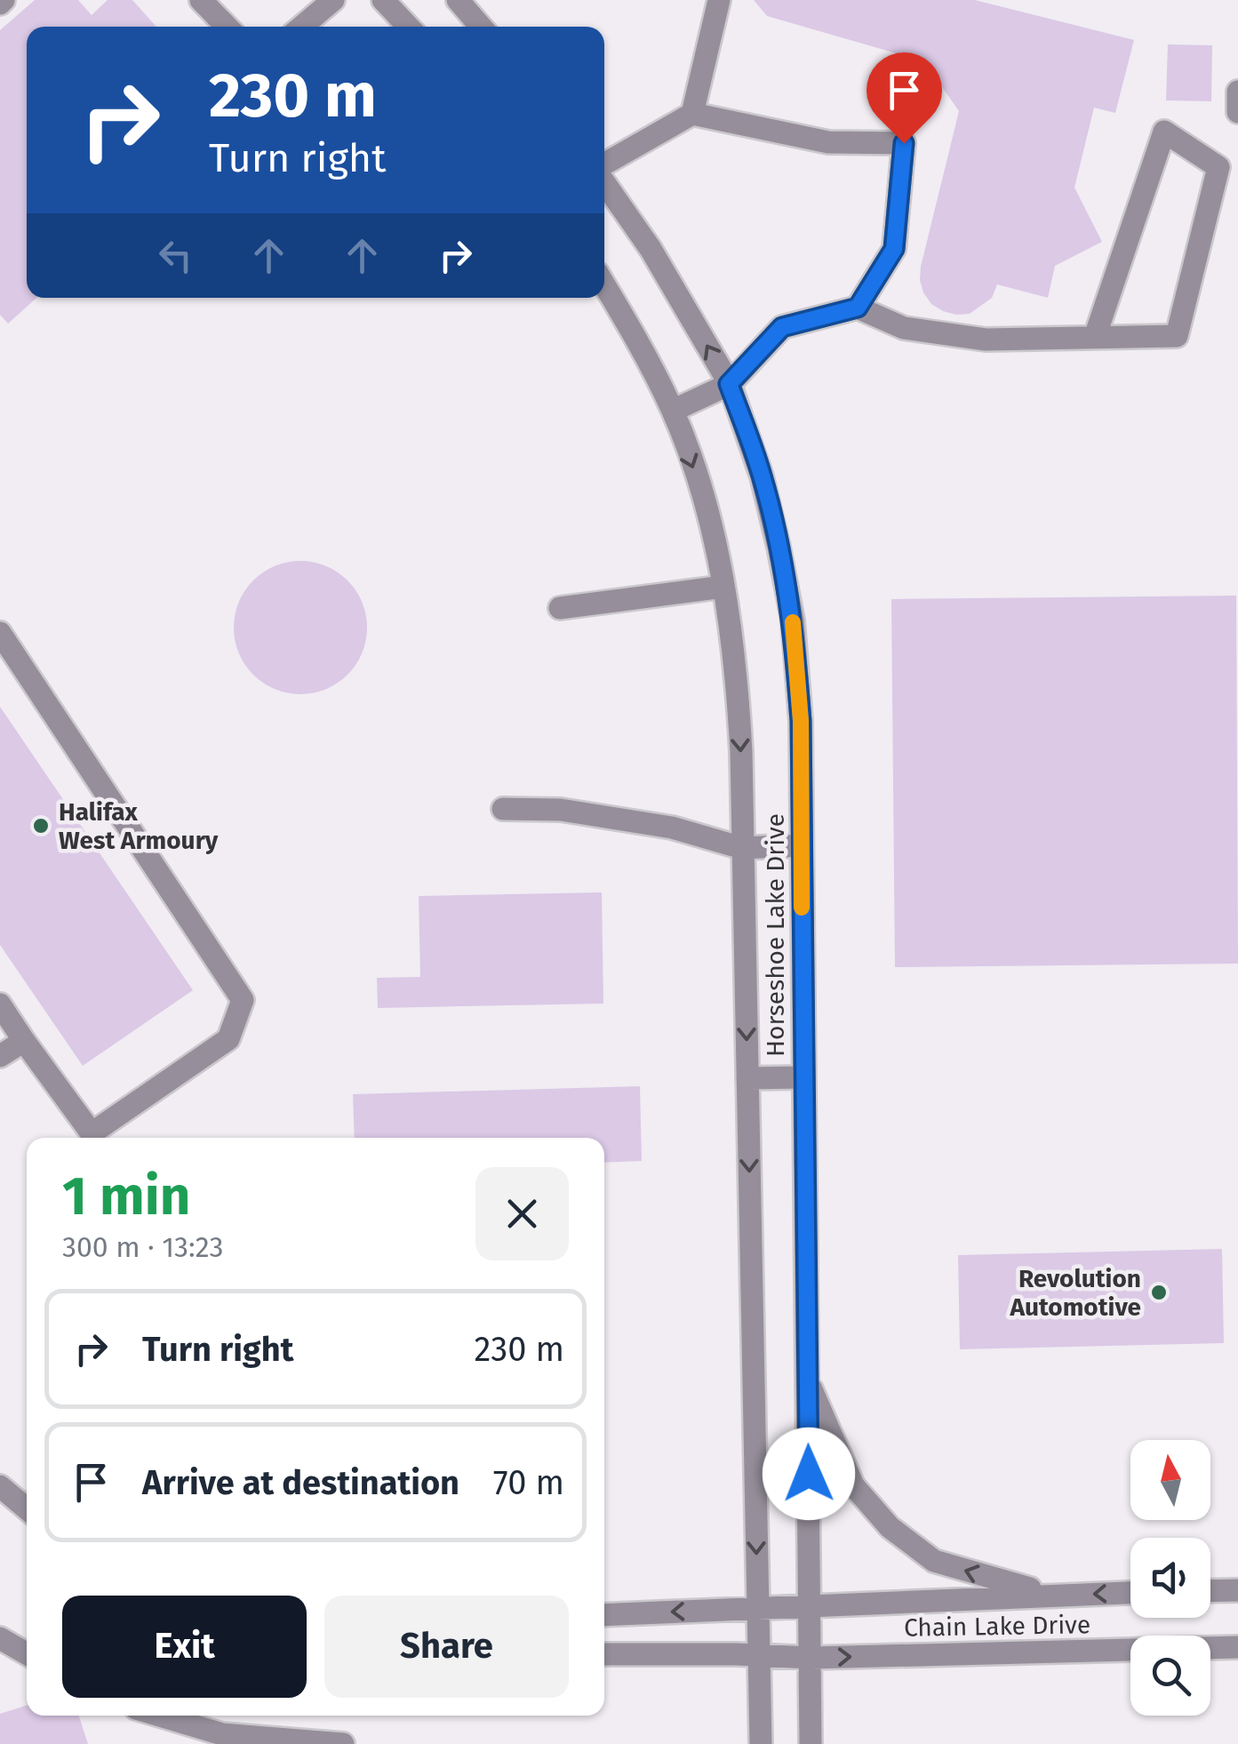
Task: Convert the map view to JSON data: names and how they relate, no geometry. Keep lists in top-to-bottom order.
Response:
{
  "streets": {
    "street": ["Horseshoe Lake Drive", "Chain Lake Drive"]
  },
  "crossings": [
    ["Horseshoe Lake Drive", "Chain Lake Drive"]
  ],
  "places": ["Halifax West Armoury", "Revolution Automotive"],
  "north": "top",
  "page": {
    "turn": ["230 m", "Turn right"],
    "heading": ["1 min", "300 m · 13:23"],
    "list": [
      {
        "name": "Turn right",
        "value": "230 m"
      },
      {
        "name": "Arrive at destination",
        "value": "70 m"
      }
    ],
    "buttons": ["Exit", "Share"]
  }
}
